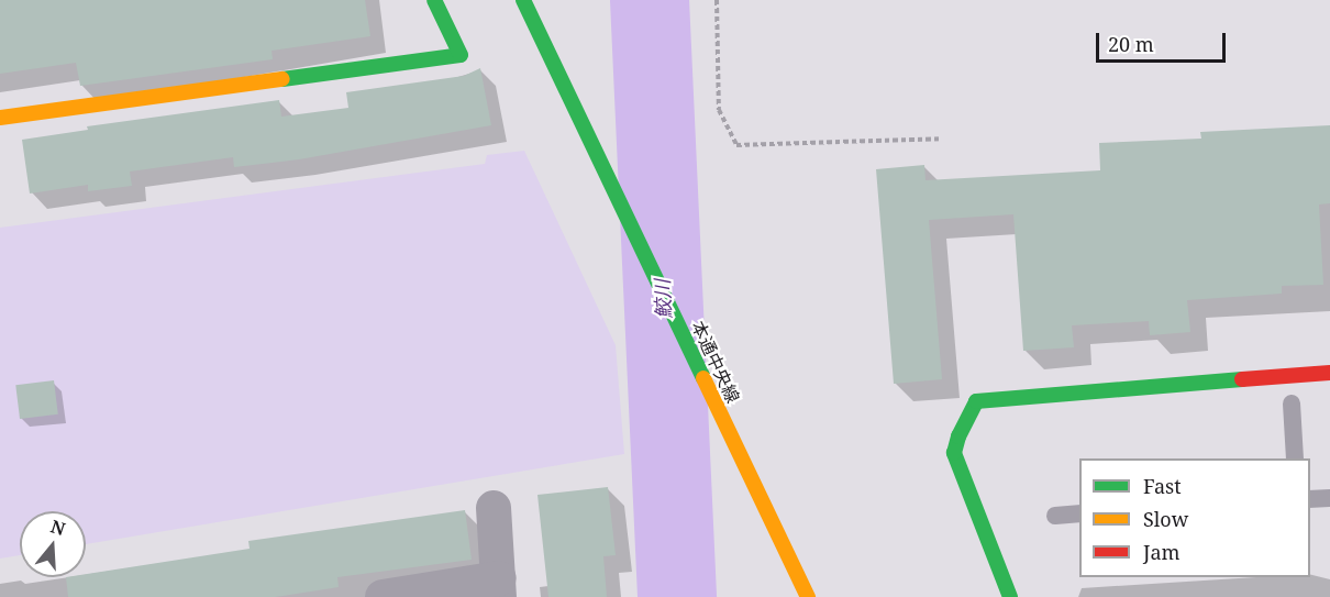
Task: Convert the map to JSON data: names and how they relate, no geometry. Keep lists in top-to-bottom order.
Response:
{
  "streets": {
    "street": ["本通中央線"]
  },
  "water": ["鮫川"],
  "legend": ["Fast", "Slow", "Jam"],
  "scale_bar": "20 m",
  "north": "top"
}
